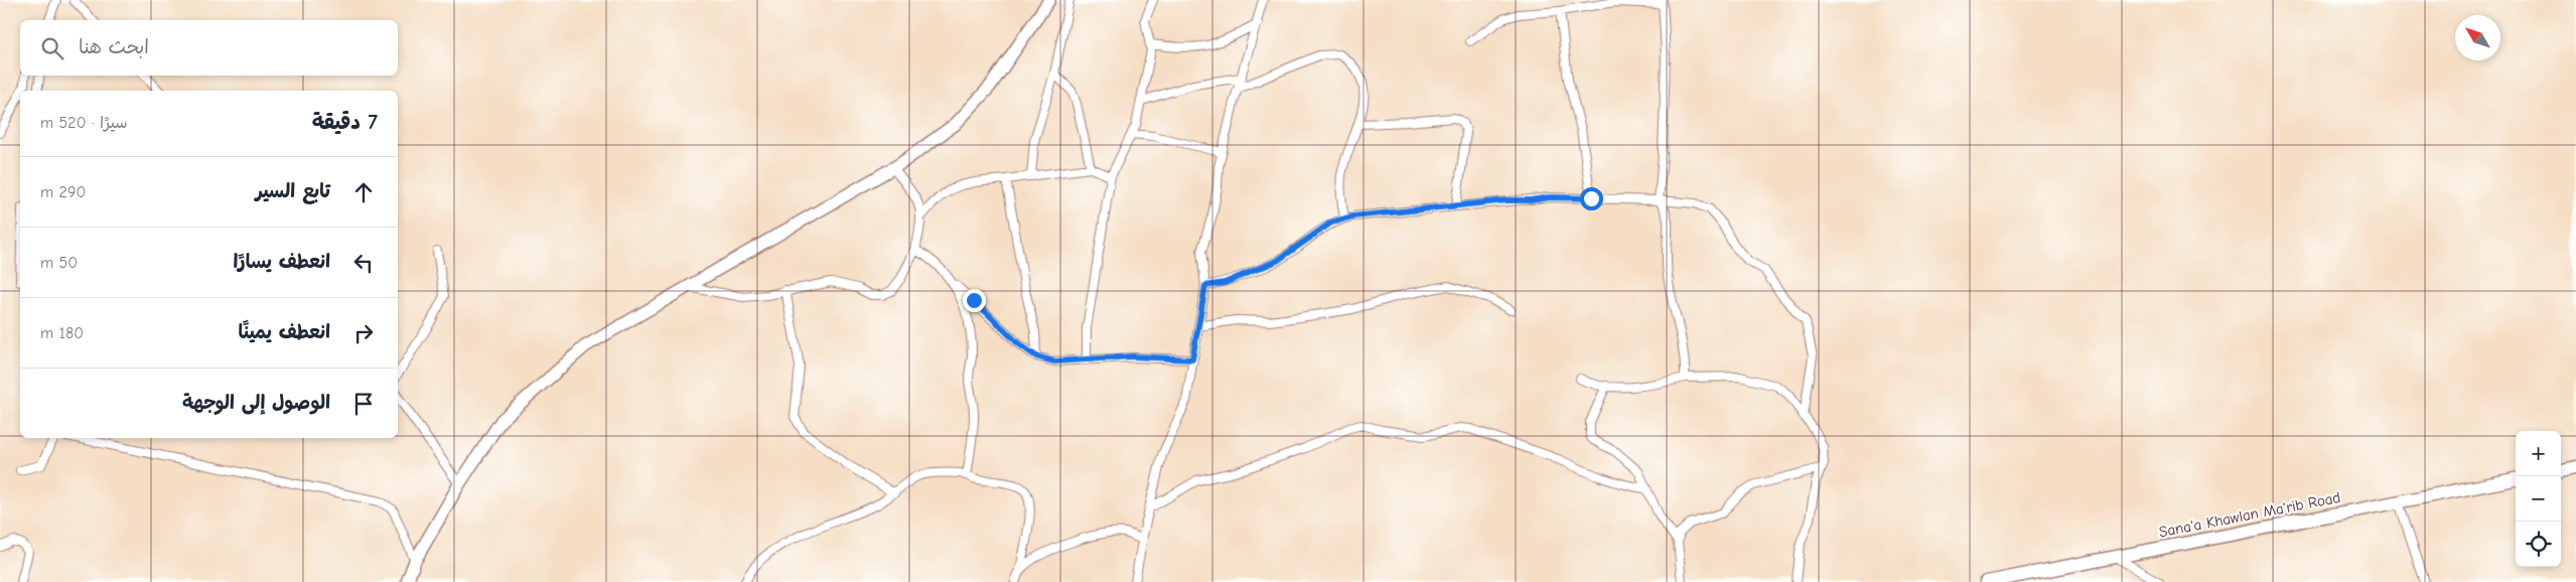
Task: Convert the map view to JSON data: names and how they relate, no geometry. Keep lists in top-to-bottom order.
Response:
{
  "streets": {
    "main road": ["Sana'a Khawlan Ma'rib Road"]
  },
  "north": "top left",
  "page": {
    "search": "ابحث هنا",
    "heading": ["7 دقيقة", "سيرًا · 520 m"],
    "list": [
      ["تابع السير", "290 m"],
      ["انعطف يسارًا", "50 m"],
      ["انعطف يمينًا", "180 m"],
      "الوصول إلى الوجهة"
    ],
    "map_buttons": ["+", "−"]
  }
}
